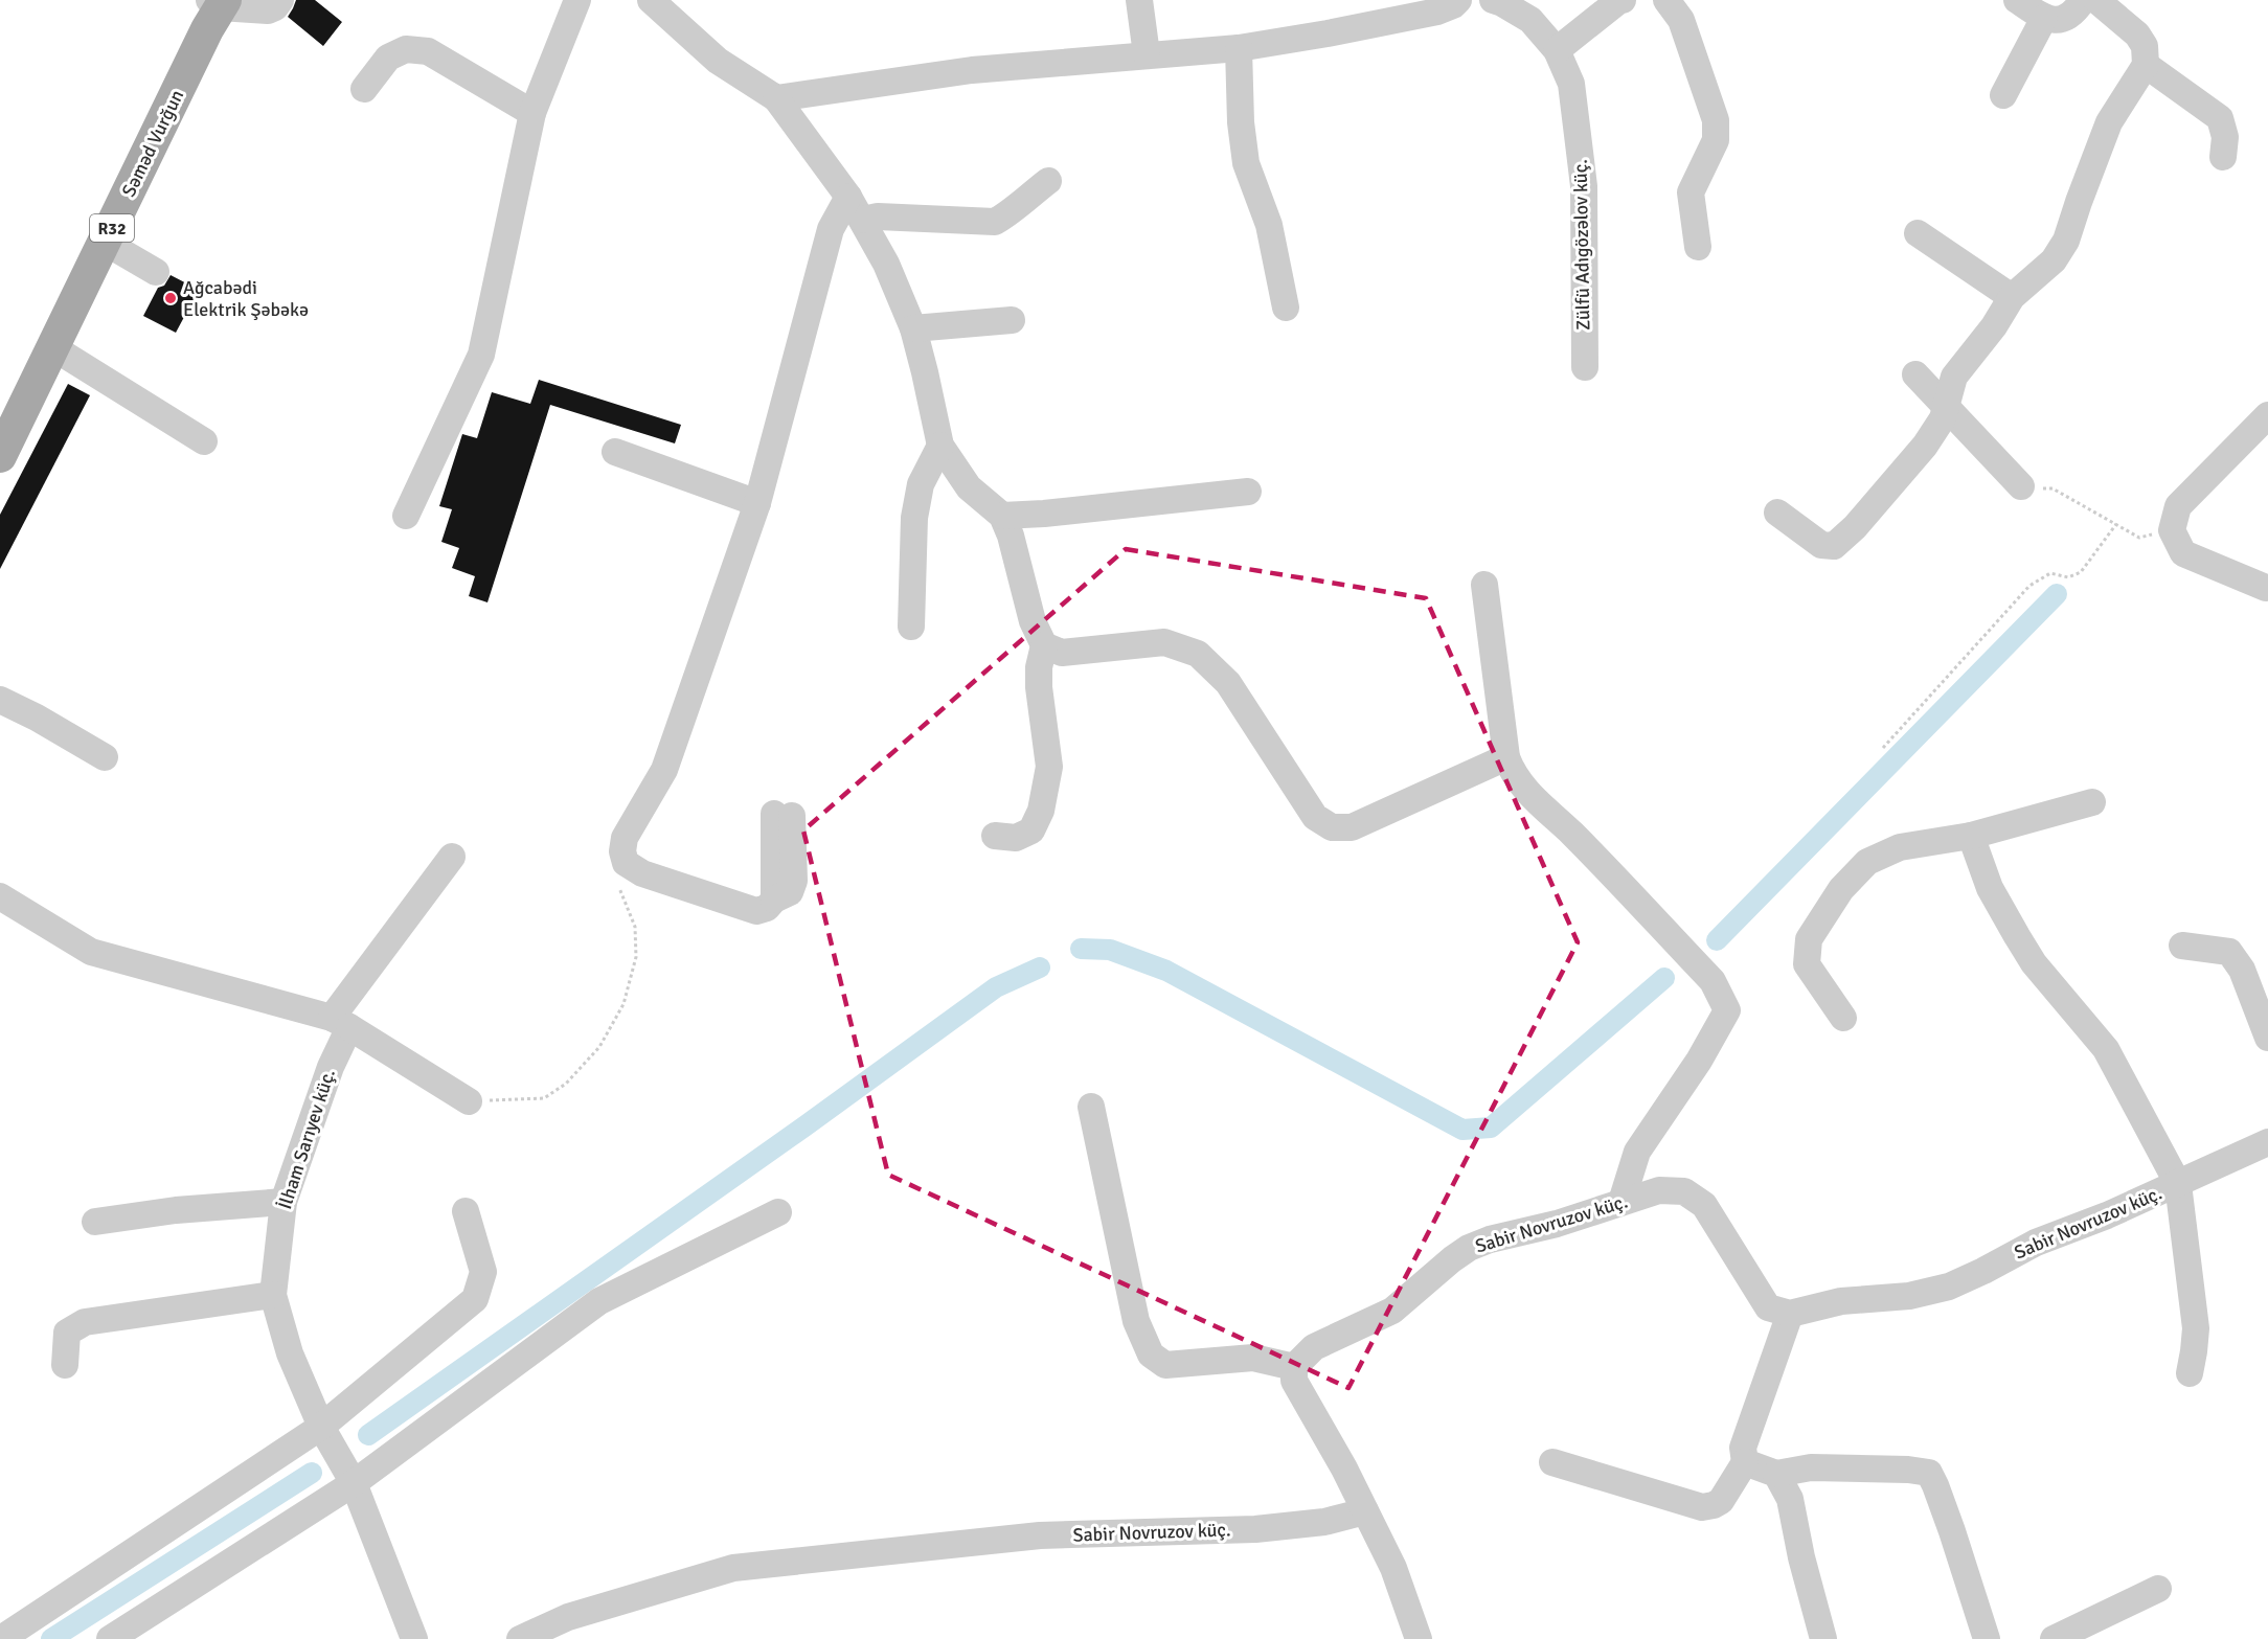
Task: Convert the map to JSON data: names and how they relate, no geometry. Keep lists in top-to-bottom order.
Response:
{
  "streets": {
    "main road": ["Səməd Vurğun", "R32"],
    "street": ["Zülfü Adıgözəlov küç.", "İlham Sarıyev küç.", "Sabir Novruzov küç."]
  },
  "places": ["Ağcabədi Elektrik Şəbəkə"]
}
